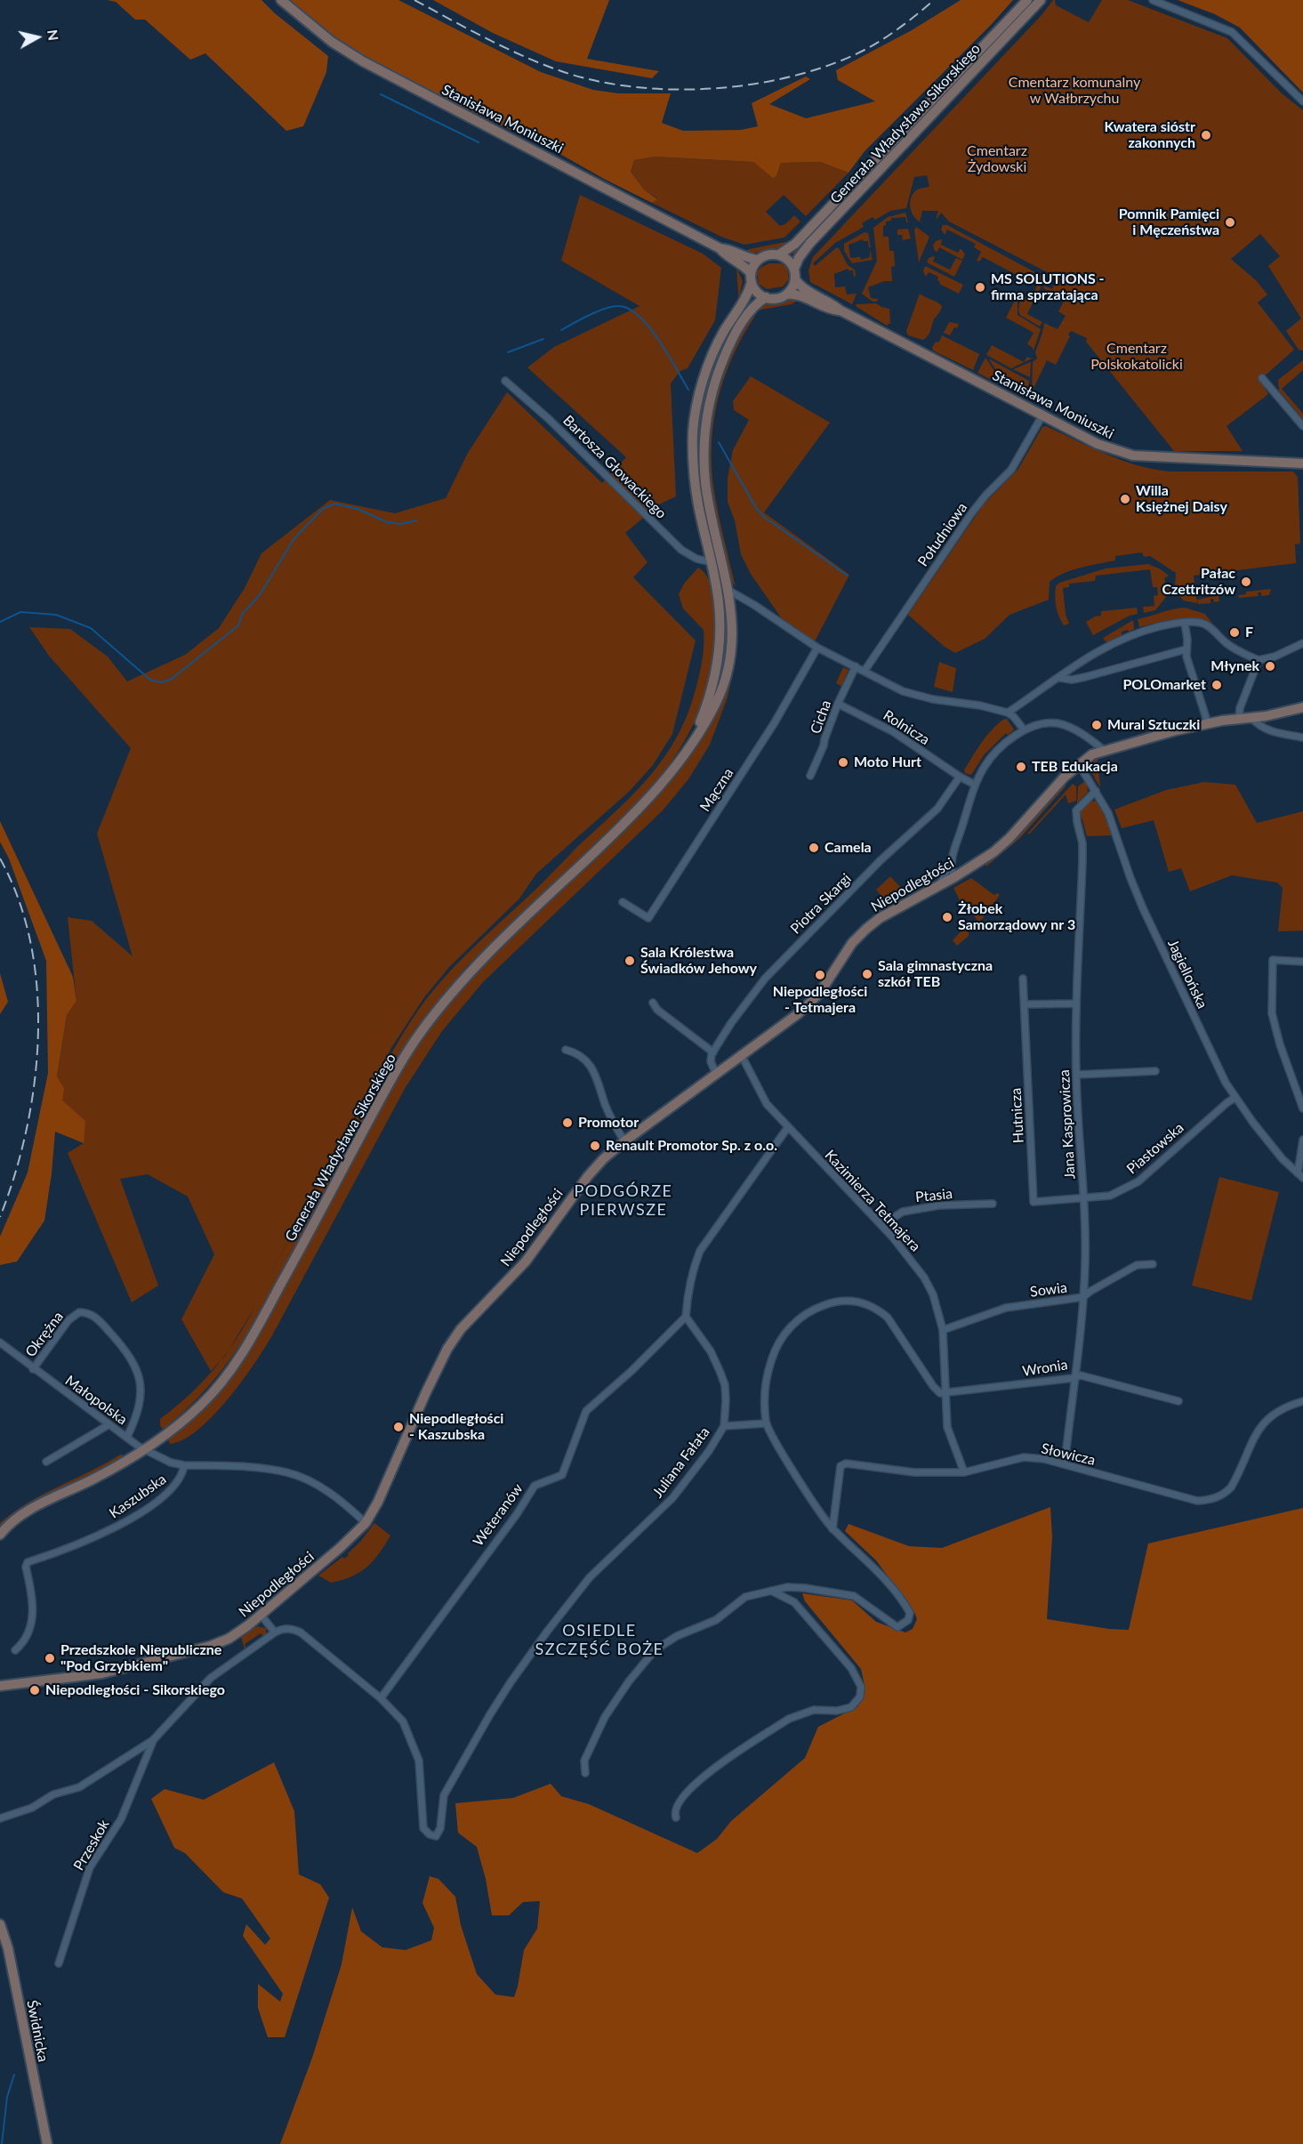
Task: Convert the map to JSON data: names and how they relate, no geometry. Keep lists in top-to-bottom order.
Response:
{
  "streets": {
    "main road": [
      "Stanisława Moniuszki",
      "Generała Władysława Sikorskiego",
      "Niepodległości",
      "Świdnicka"
    ],
    "street": [
      "Bartosza Głowackiego",
      "Południowa",
      "Cicha",
      "Rolnicza",
      "Mączna",
      "Piotra Skargi",
      "Jagiellońska",
      "Hutnicza",
      "Jana Kasprowicza",
      "Piastowska",
      "Ptasia",
      "Kazimierza Tetmajera",
      "Sowia",
      "Okrężna",
      "Wronia",
      "Małopolska",
      "Słowicza",
      "Juliana Fałata",
      "Kaszubska",
      "Weteranów",
      "Przeskok"
    ]
  },
  "crossings": [
    ["Stanisława Moniuszki", "Generała Władysława Sikorskiego"],
    ["Stanisława Moniuszki", "Południowa"],
    ["Generała Władysława Sikorskiego", "Bartosza Głowackiego"],
    ["Generała Władysława Sikorskiego", "Małopolska"],
    ["Cicha", "Rolnicza"],
    ["Rolnicza", "Piotra Skargi"],
    ["Niepodległości", "Jagiellońska"],
    ["Niepodległości", "Kazimierza Tetmajera"],
    ["Jagiellońska", "Jana Kasprowicza"],
    ["Jagiellońska", "Piastowska"],
    ["Hutnicza", "Jana Kasprowicza"],
    ["Hutnicza", "Piastowska"],
    ["Jana Kasprowicza", "Piastowska"],
    ["Jana Kasprowicza", "Sowia"],
    ["Jana Kasprowicza", "Wronia"],
    ["Jana Kasprowicza", "Słowicza"],
    ["Ptasia", "Kazimierza Tetmajera"],
    ["Kazimierza Tetmajera", "Sowia"],
    ["Kazimierza Tetmajera", "Wronia"],
    ["Kazimierza Tetmajera", "Słowicza"],
    ["Okrężna", "Małopolska"],
    ["Małopolska", "Kaszubska"],
    ["Juliana Fałata", "Weteranów"]
  ],
  "districts": ["PODGÓRZE PIERWSZE", "OSIEDLE SZCZĘŚĆ BOŻE"],
  "parks": ["Cmentarz komunalny w Wałbrzychu", "Cmentarz Żydowski", "Cmentarz Polskokatolicki"],
  "places": [
    "Kwatera sióstr zakonnych",
    "Pomnik Pamięci i Męczeństwa",
    "MS SOLUTIONS - firma sprzatająca",
    "Willa Księżnej Daisy",
    "Pałac Czettritzów",
    "F",
    "Młynek",
    "POLOmarket",
    "Mural Sztuczki",
    "Moto Hurt",
    "TEB Edukacja",
    "Camela",
    "Żłobek Samorządowy nr 3",
    "Sala Królestwa Świadków Jehowy",
    "Sala gimnastyczna szkół TEB",
    "Niepodległości - Tetmajera",
    "Promotor",
    "Renault Promotor Sp. z o.o.",
    "Niepodległości - Kaszubska",
    "Przedszkole Niepubliczne \"Pod Grzybkiem\"",
    "Niepodległości - Sikorskiego"
  ],
  "north": "right"
}
